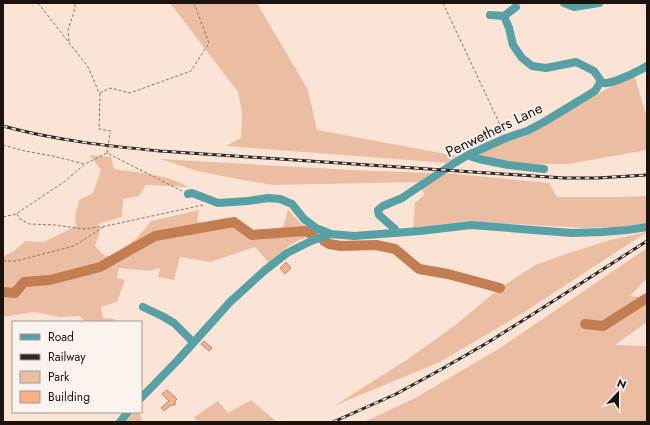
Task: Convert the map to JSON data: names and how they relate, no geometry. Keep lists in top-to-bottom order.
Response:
{
  "streets": {
    "street": ["Penwethers Lane"]
  },
  "legend": [
    "Road",
    "Railway",
    "Park",
    "Building"
  ],
  "north": "top"
}
